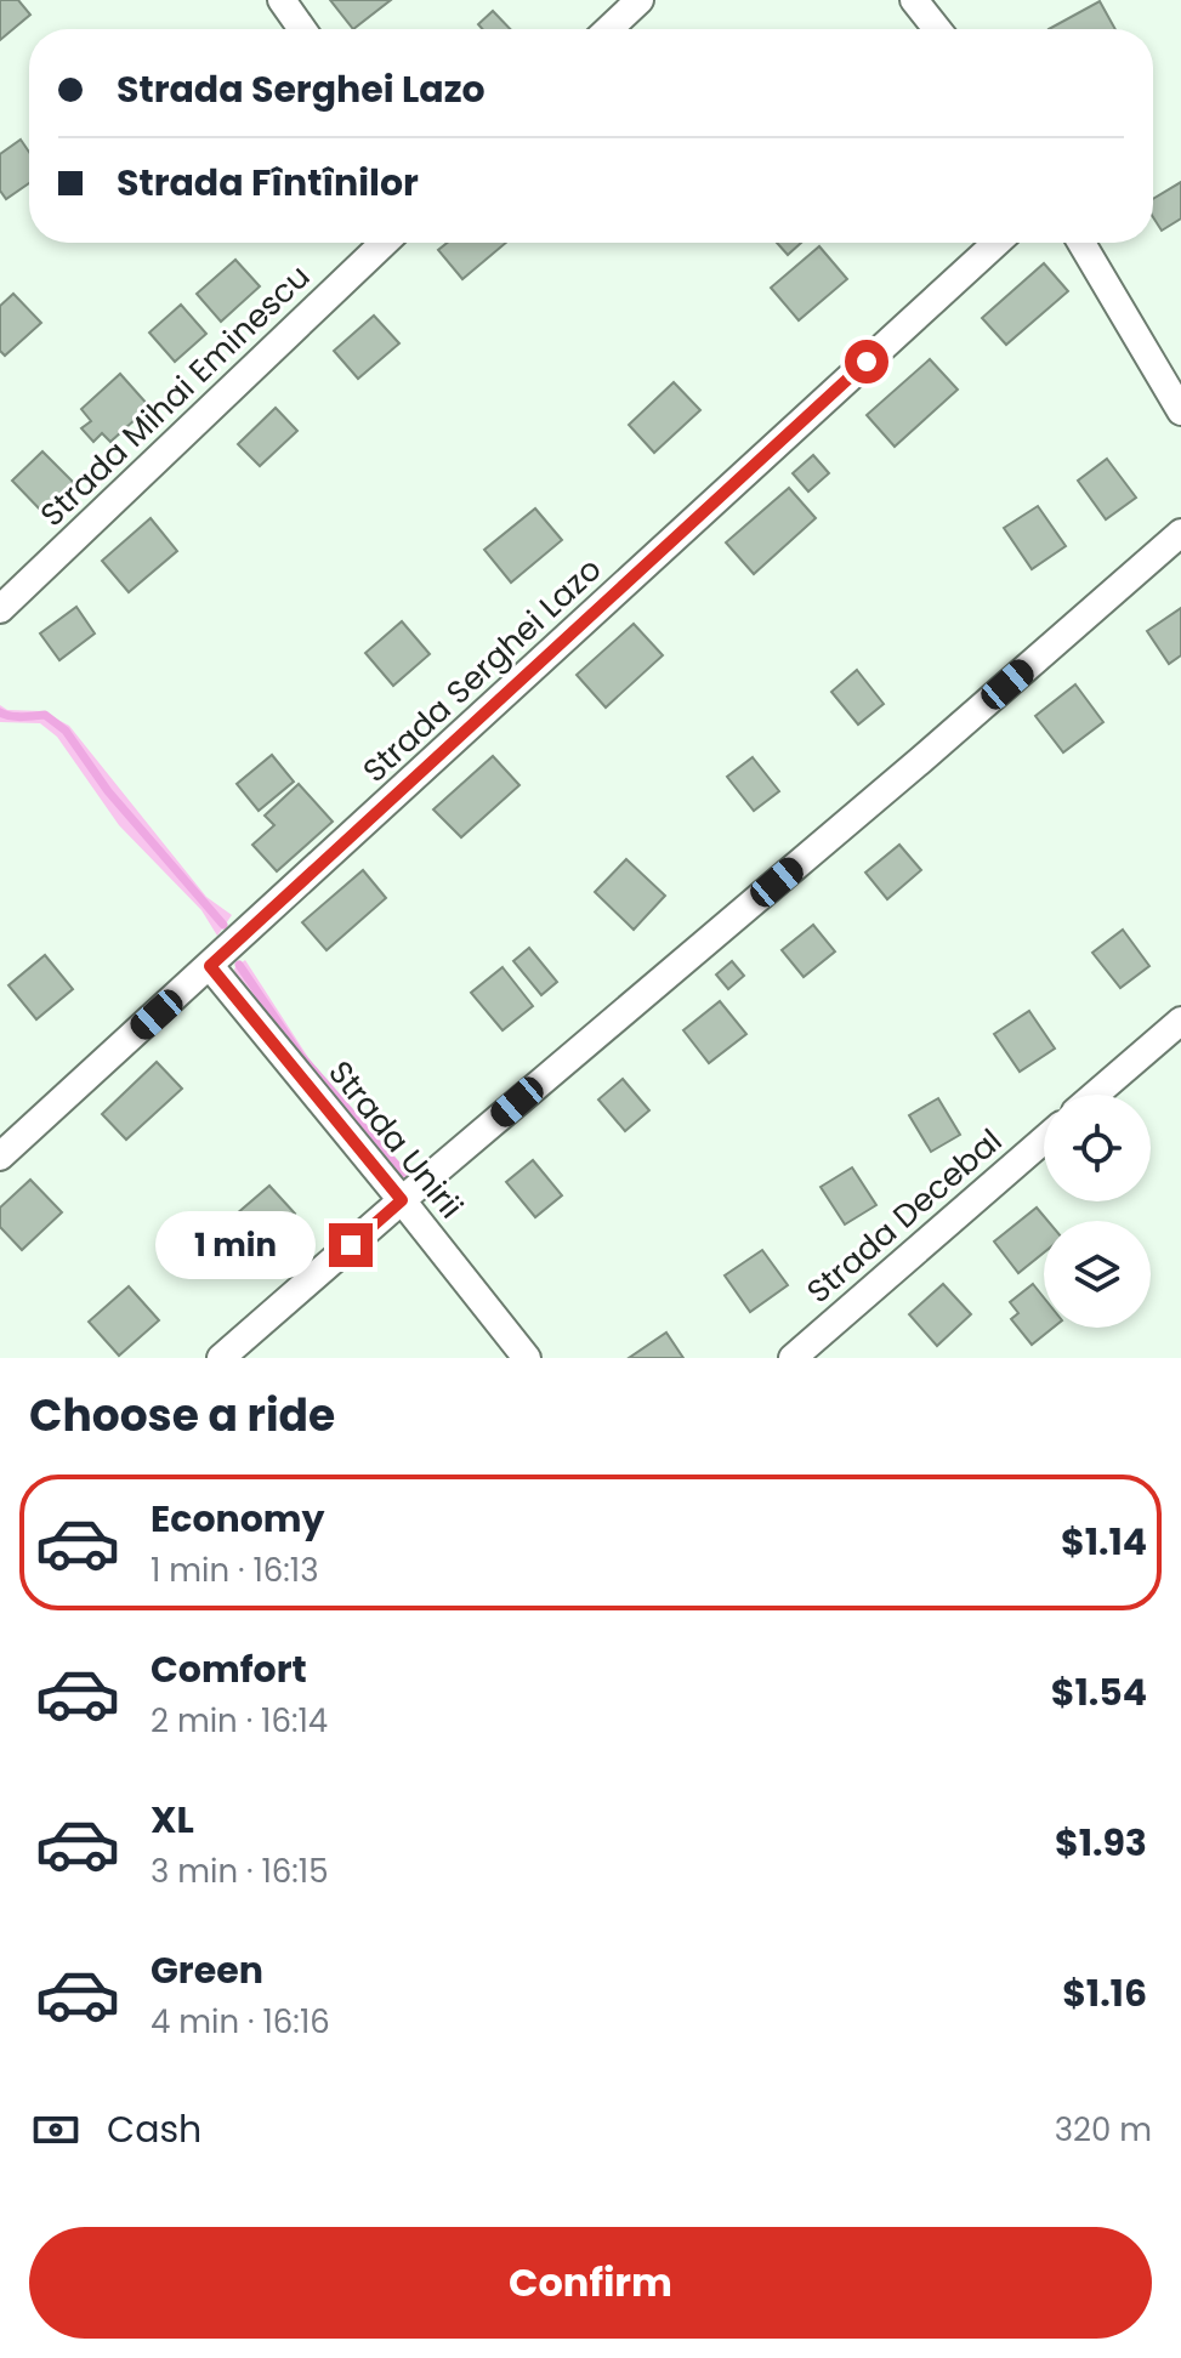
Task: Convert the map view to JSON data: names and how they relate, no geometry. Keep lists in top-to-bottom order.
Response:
{
  "streets": {
    "street": [
      "Strada Mihai Eminescu",
      "Strada Serghei Lazo",
      "Strada Unirii",
      "Strada Decebal"
    ]
  },
  "crossings": [
    ["Strada Serghei Lazo", "Strada Unirii"]
  ],
  "page": {
    "banner": ["Strada Serghei Lazo", "Strada Fîntînilor"],
    "bubble": "1 min",
    "heading": "Choose a ride",
    "list": [
      {
        "name": "Economy",
        "note": "1 min · 16:13",
        "value": "$1.14"
      },
      {
        "name": "Comfort",
        "note": "2 min · 16:14",
        "value": "$1.54"
      },
      {
        "name": "XL",
        "note": "3 min · 16:15",
        "value": "$1.93"
      },
      {
        "name": "Green",
        "note": "4 min · 16:16",
        "value": "$1.16"
      }
    ],
    "pay": ["Cash", "320 m"],
    "buttons": "Confirm"
  }
}
